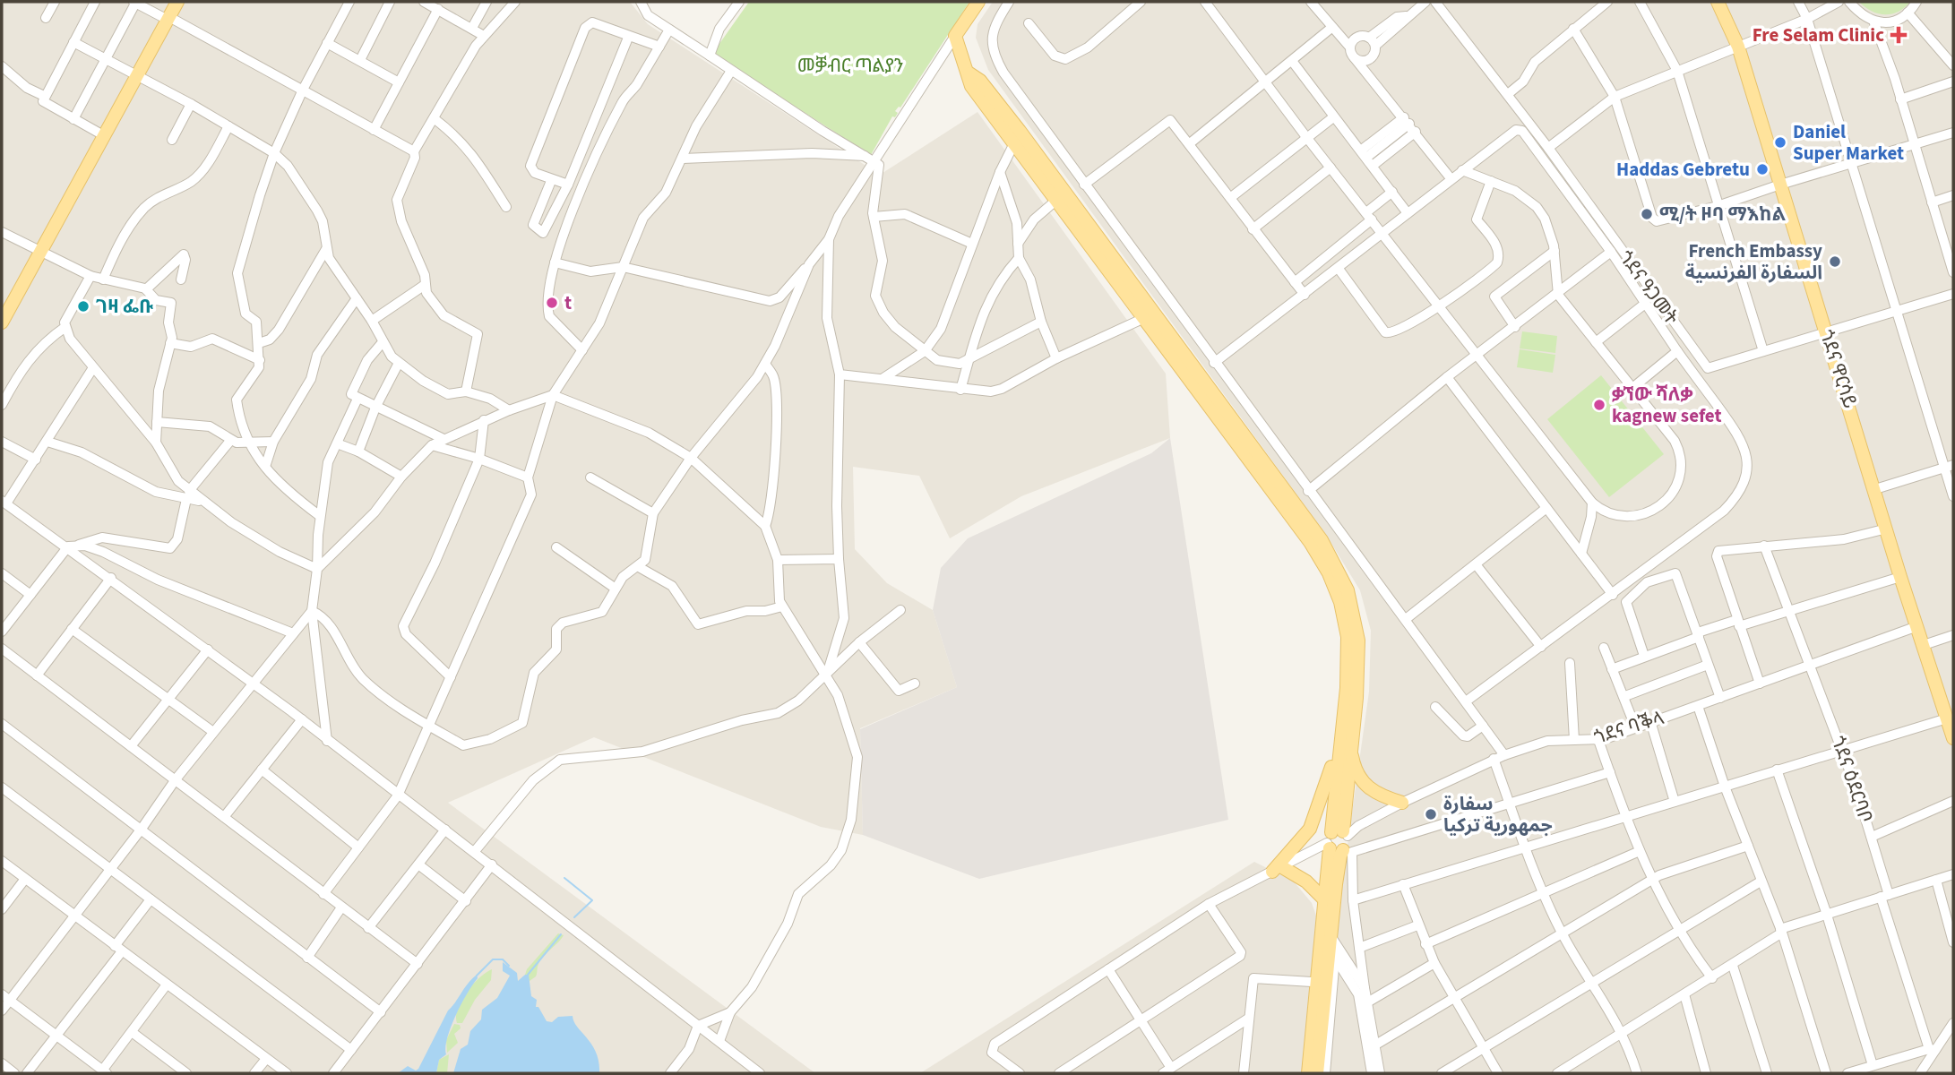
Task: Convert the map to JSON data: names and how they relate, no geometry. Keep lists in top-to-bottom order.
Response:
{
  "streets": {
    "main road": ["ጎደና ዋርሳይ"],
    "street": ["ጎደና ዓጋመት", "ጎደና ባቕላ", "ጎደና ዕደርባቦ"]
  },
  "crossings": [
    ["ጎደና ዓጋመት", "ጎደና ዋርሳይ"],
    ["ጎደና ዋርሳይ", "ጎደና ባቕላ"],
    ["ጎደና ባቕላ", "ጎደና ዕደርባቦ"]
  ],
  "parks": ["መቓብር ጣልያን"],
  "places": {
    "health": ["Fre Selam Clinic"],
    "other": [
      "Daniel Super Market",
      "Haddas Gebretu",
      "ሚ/ት ዞባ ማእከል",
      "French Embassy السفارة الفرنسية",
      "t",
      "ገዛ ፌቡ",
      "ቃኘው ሻለቃ kagnew sefet",
      "سفارة جمهورية تركيا"
    ]
  }
}
